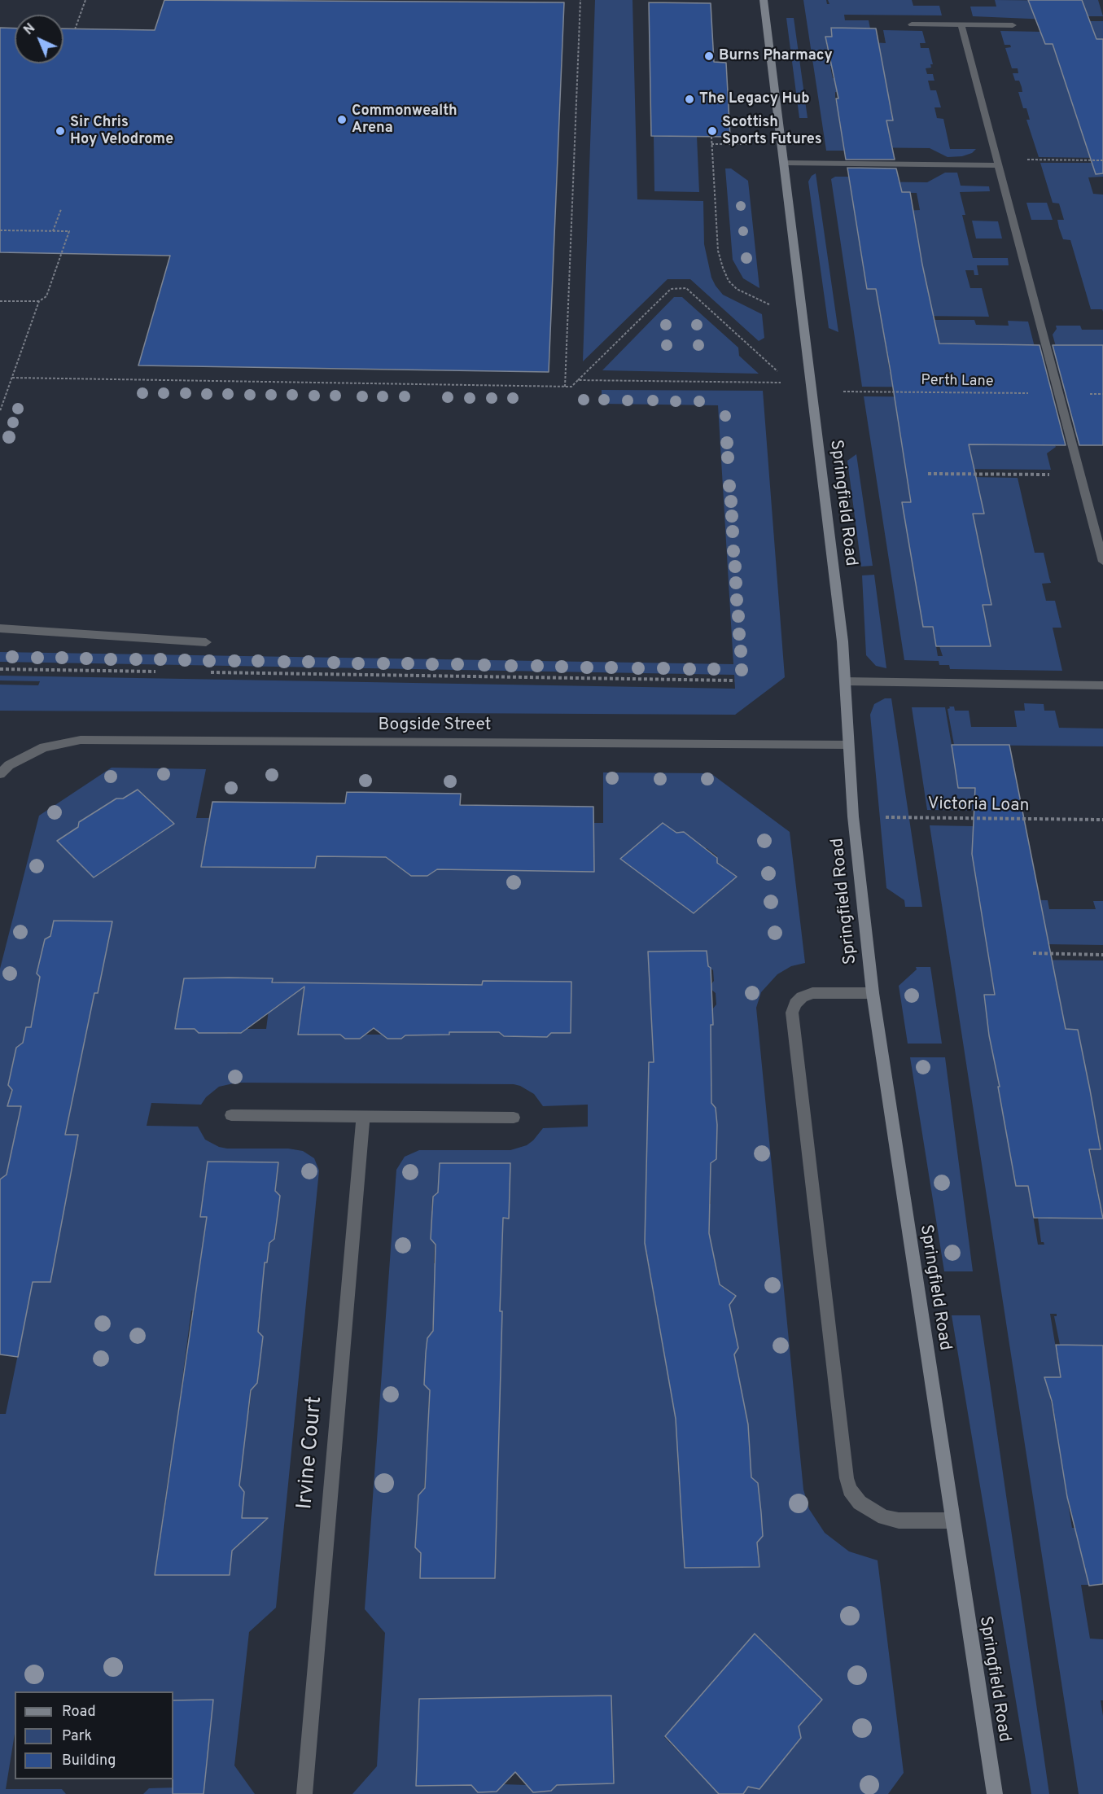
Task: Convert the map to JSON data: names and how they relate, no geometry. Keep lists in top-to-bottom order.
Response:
{
  "streets": {
    "street": ["Springfield Road", "Bogside Street", "Irvine Court"],
    "path": ["Perth Lane", "Victoria Loan"]
  },
  "crossings": [
    ["Perth Lane", "Springfield Road"],
    ["Springfield Road", "Bogside Street"],
    ["Springfield Road", "Victoria Loan"]
  ],
  "places": [
    "Burns Pharmacy",
    "The Legacy Hub",
    "Commonwealth Arena",
    "Sir Chris Hoy Velodrome",
    "Scottish Sports Futures"
  ],
  "legend": ["Road", "Park", "Building"],
  "north": "top left"
}
